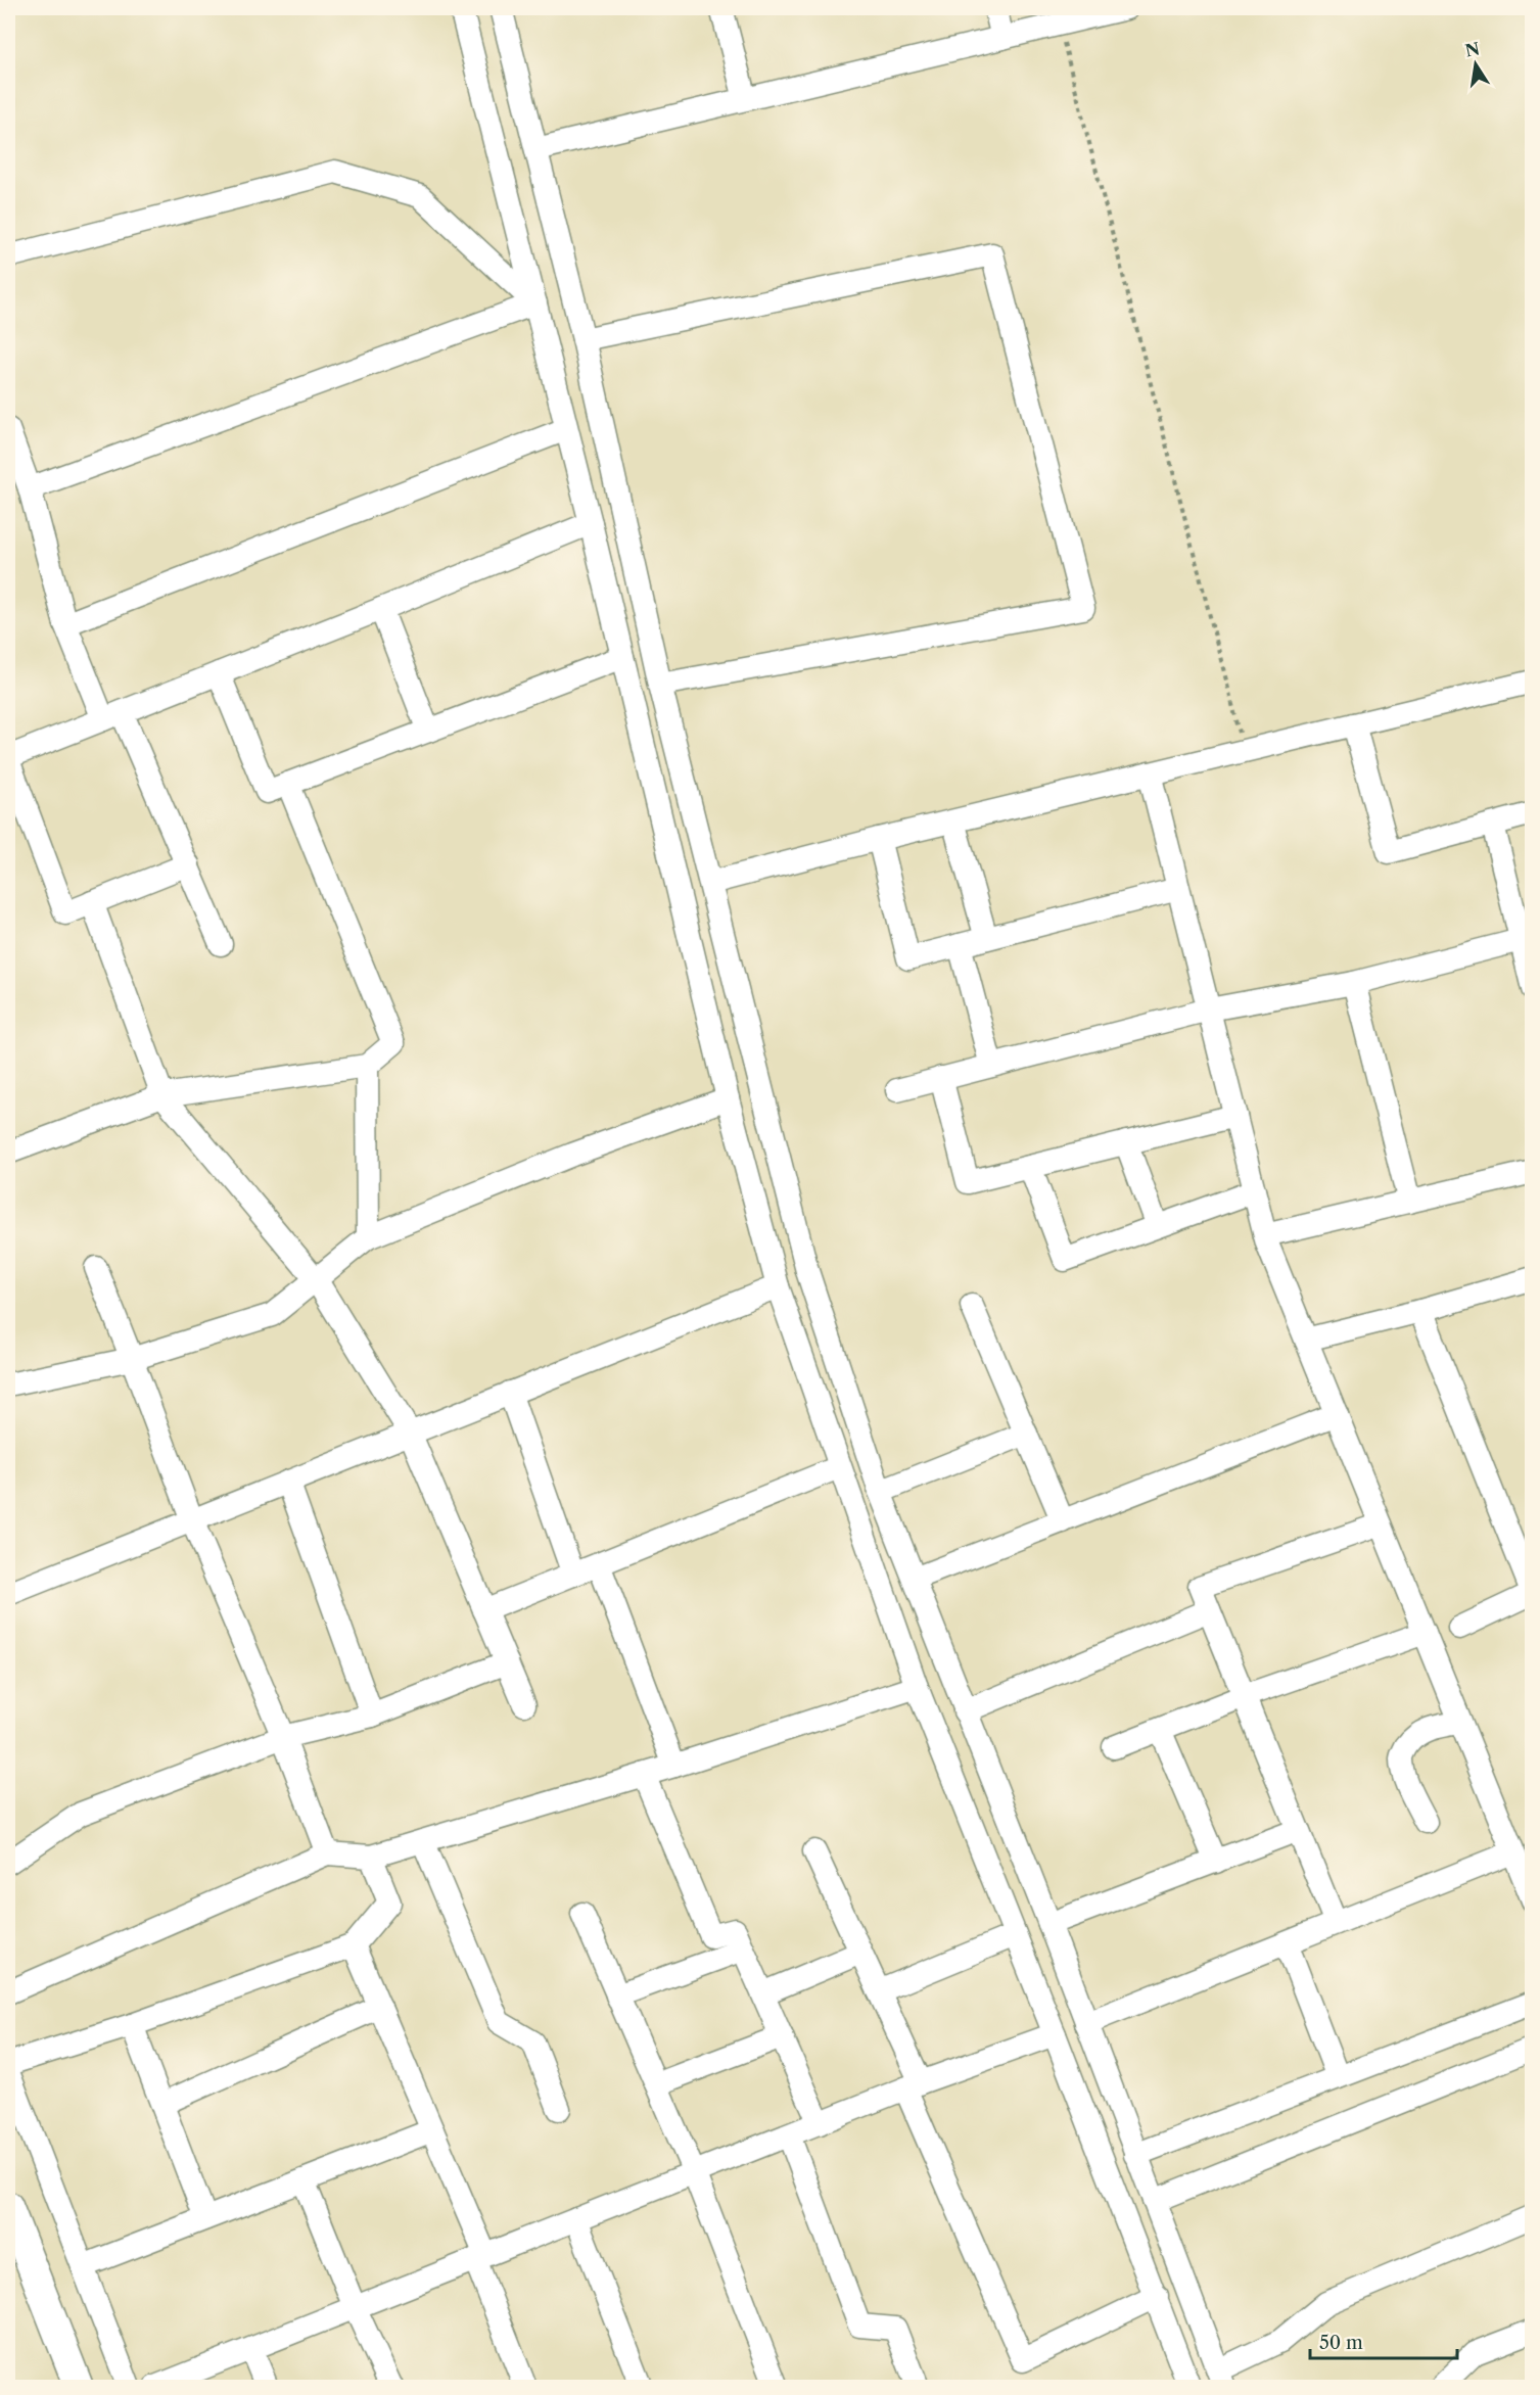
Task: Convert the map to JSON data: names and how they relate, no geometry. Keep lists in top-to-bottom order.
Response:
{
  "scale_bar": "50 m",
  "north": "top"
}
